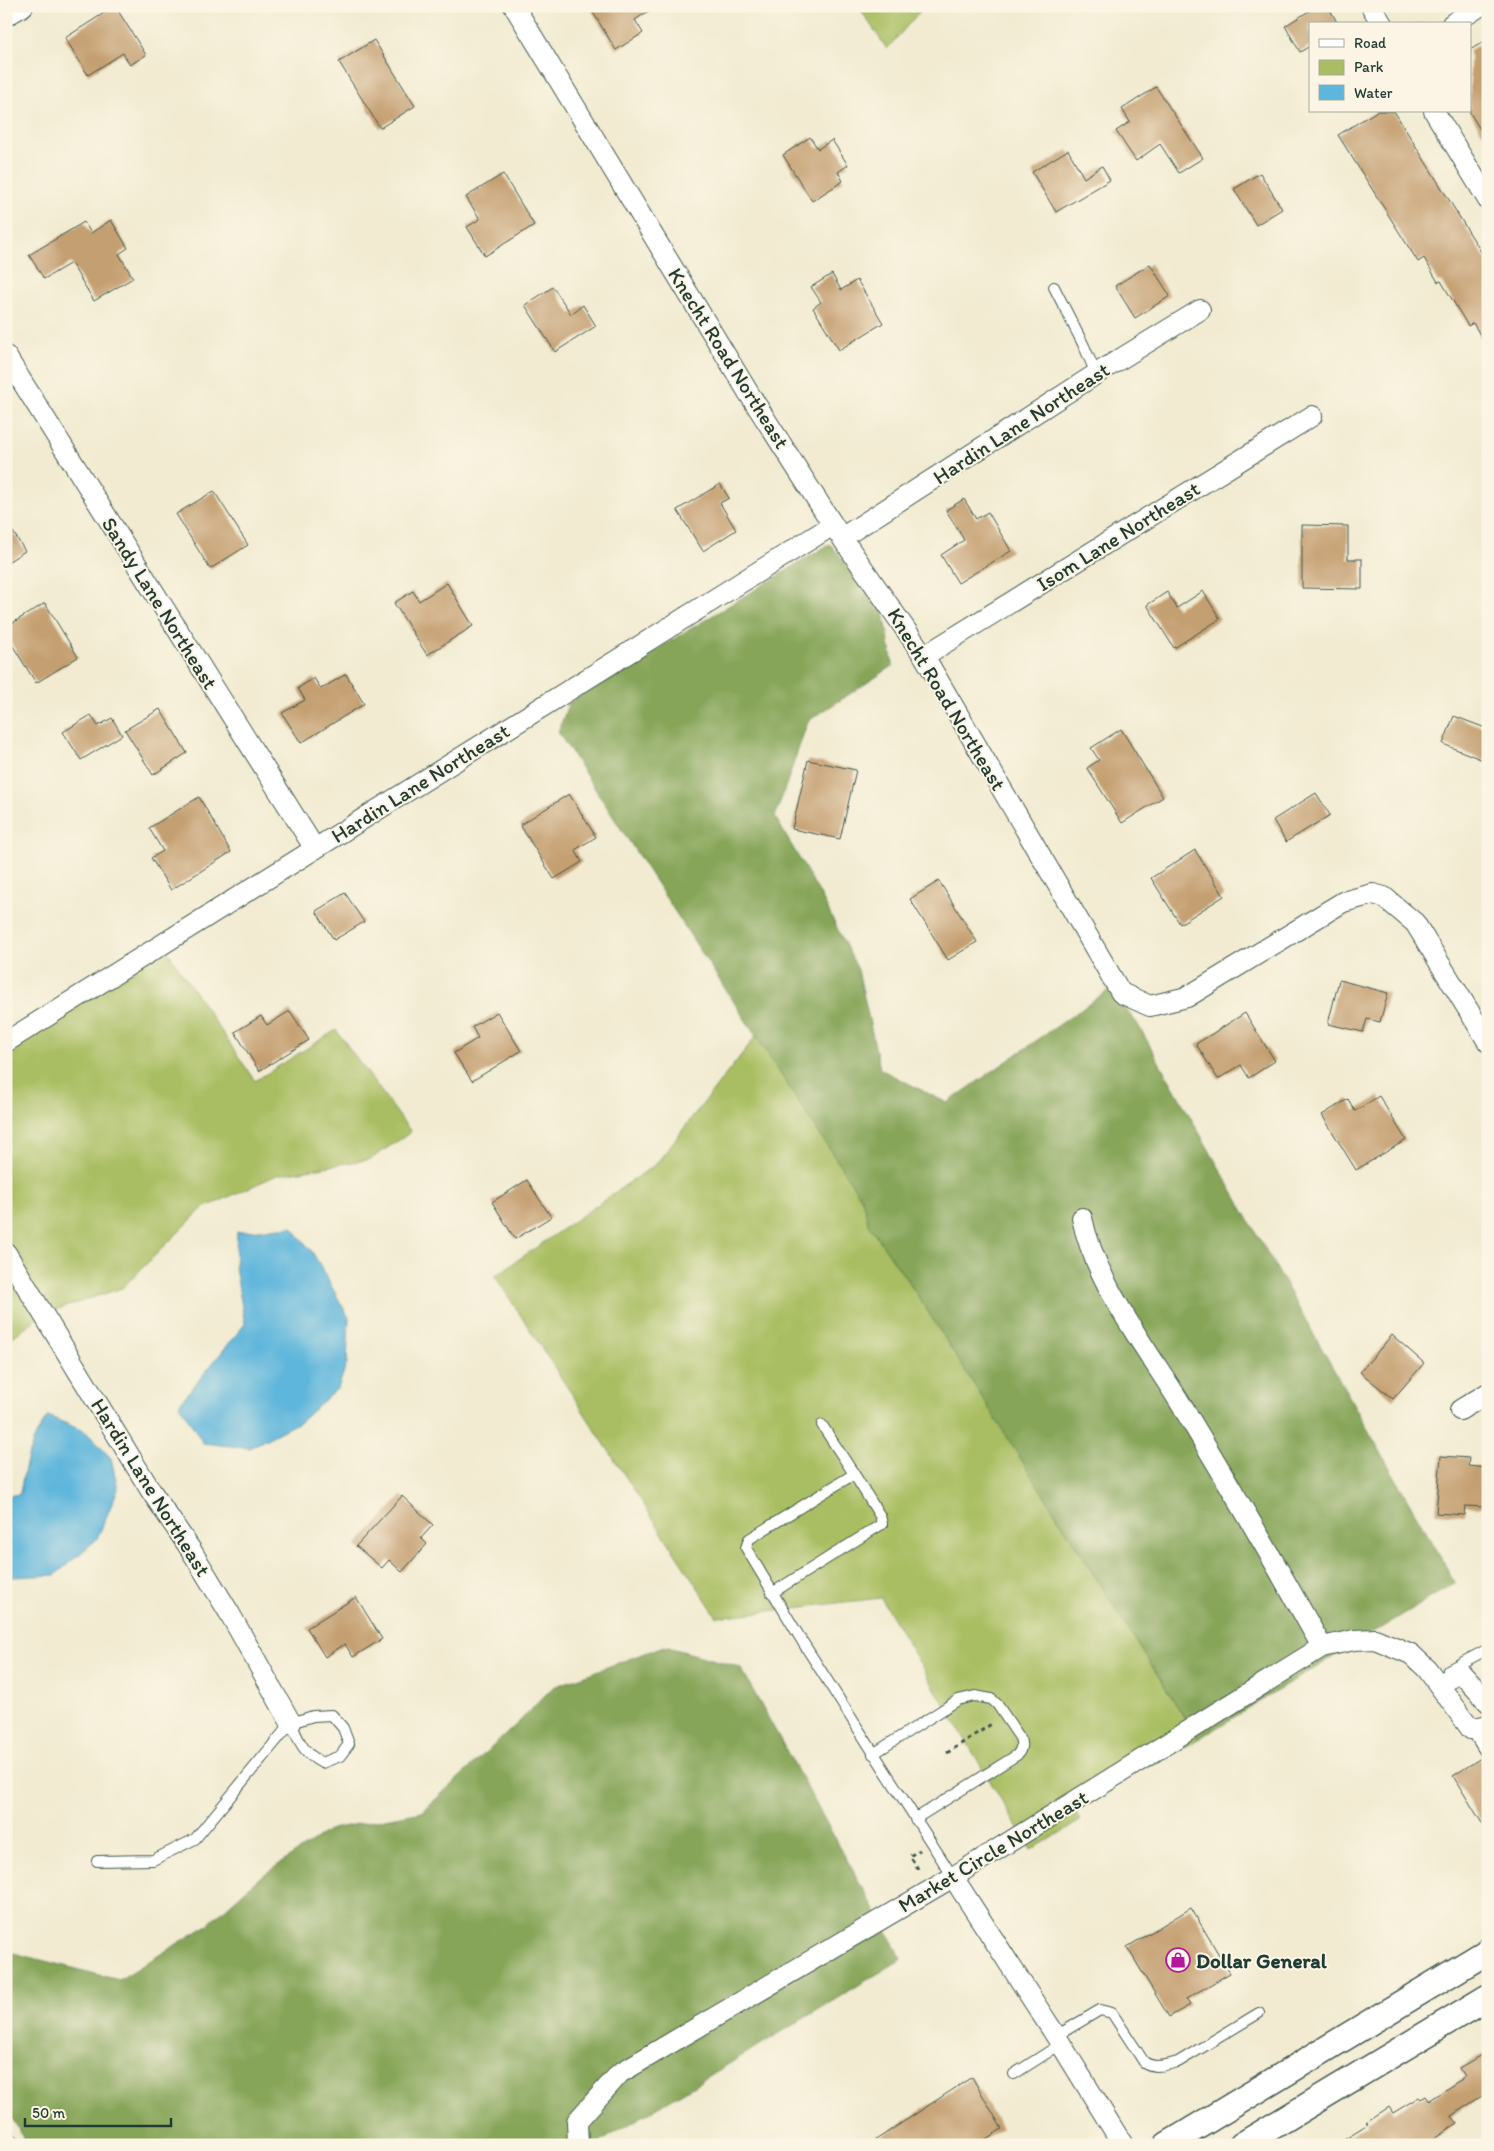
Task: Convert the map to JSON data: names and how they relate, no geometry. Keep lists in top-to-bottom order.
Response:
{
  "streets": {
    "street": [
      "Knecht Road Northeast",
      "Hardin Lane Northeast",
      "Isom Lane Northeast",
      "Sandy Lane Northeast",
      "Market Circle Northeast"
    ]
  },
  "crossings": [
    ["Knecht Road Northeast", "Hardin Lane Northeast"],
    ["Knecht Road Northeast", "Isom Lane Northeast"],
    ["Hardin Lane Northeast", "Sandy Lane Northeast"]
  ],
  "places": {
    "shop": ["Dollar General"]
  },
  "legend": ["Road", "Park", "Water"],
  "scale_bar": "50 m"
}
